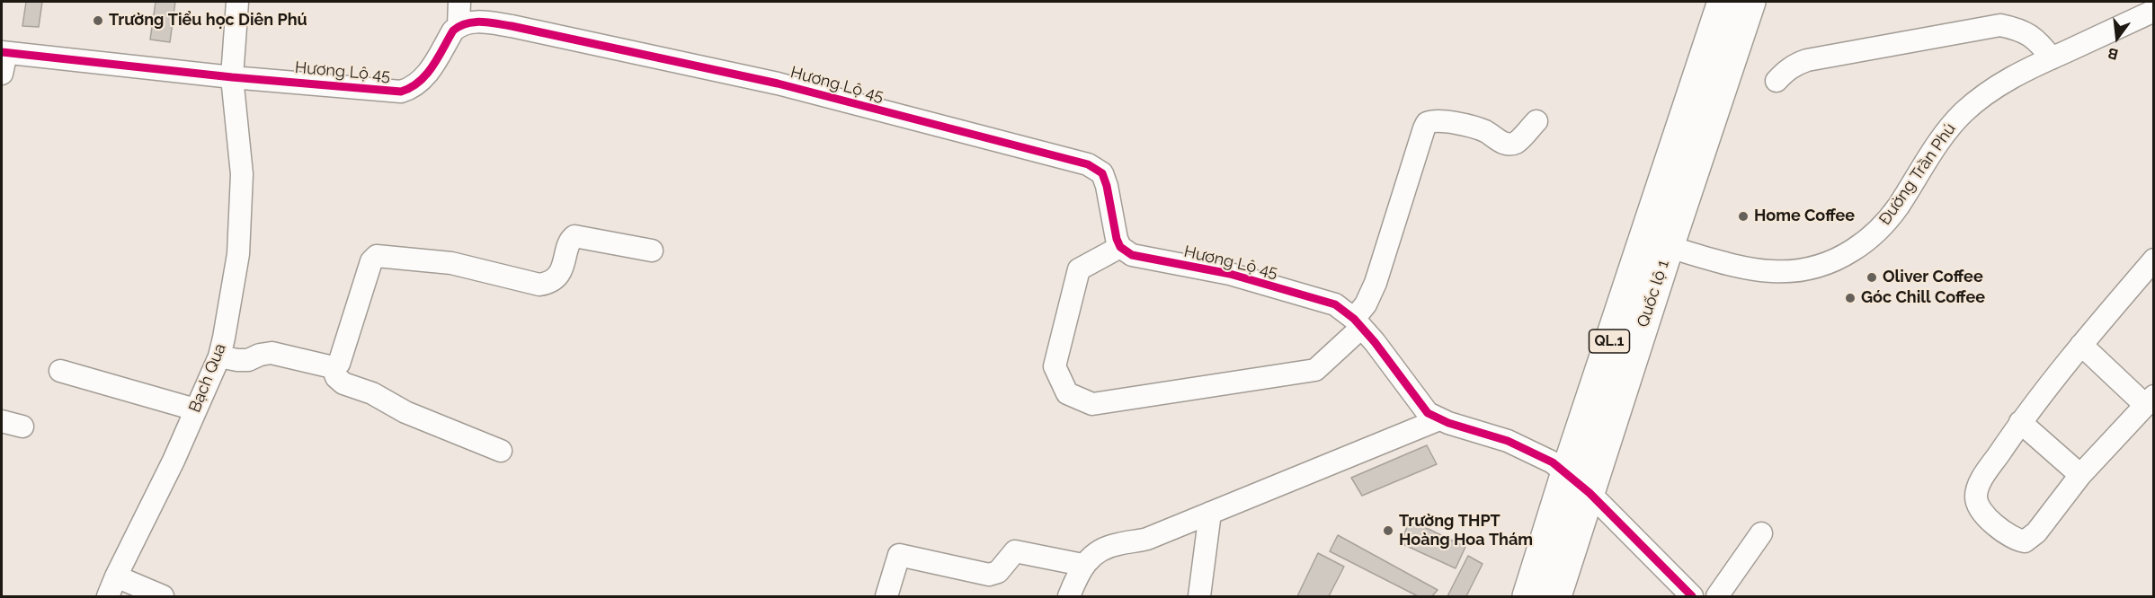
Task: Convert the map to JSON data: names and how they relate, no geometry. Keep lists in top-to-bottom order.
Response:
{
  "streets": {
    "highway": ["Quốc lộ 1", "QL.1"],
    "street": ["Hương Lộ 45", "Đường Trần Phú", "Bạch Qua"]
  },
  "crossings": [
    ["Hương Lộ 45", "Quốc lộ 1"],
    ["Hương Lộ 45", "Bạch Qua"],
    ["Đường Trần Phú", "Quốc lộ 1"]
  ],
  "places": [
    "Trường Tiểu học Diên Phú",
    "Home Coffee",
    "Oliver Coffee",
    "Góc Chill Coffee",
    "Trường THPT Hoàng Hoa Thám"
  ],
  "north": "bottom"
}
